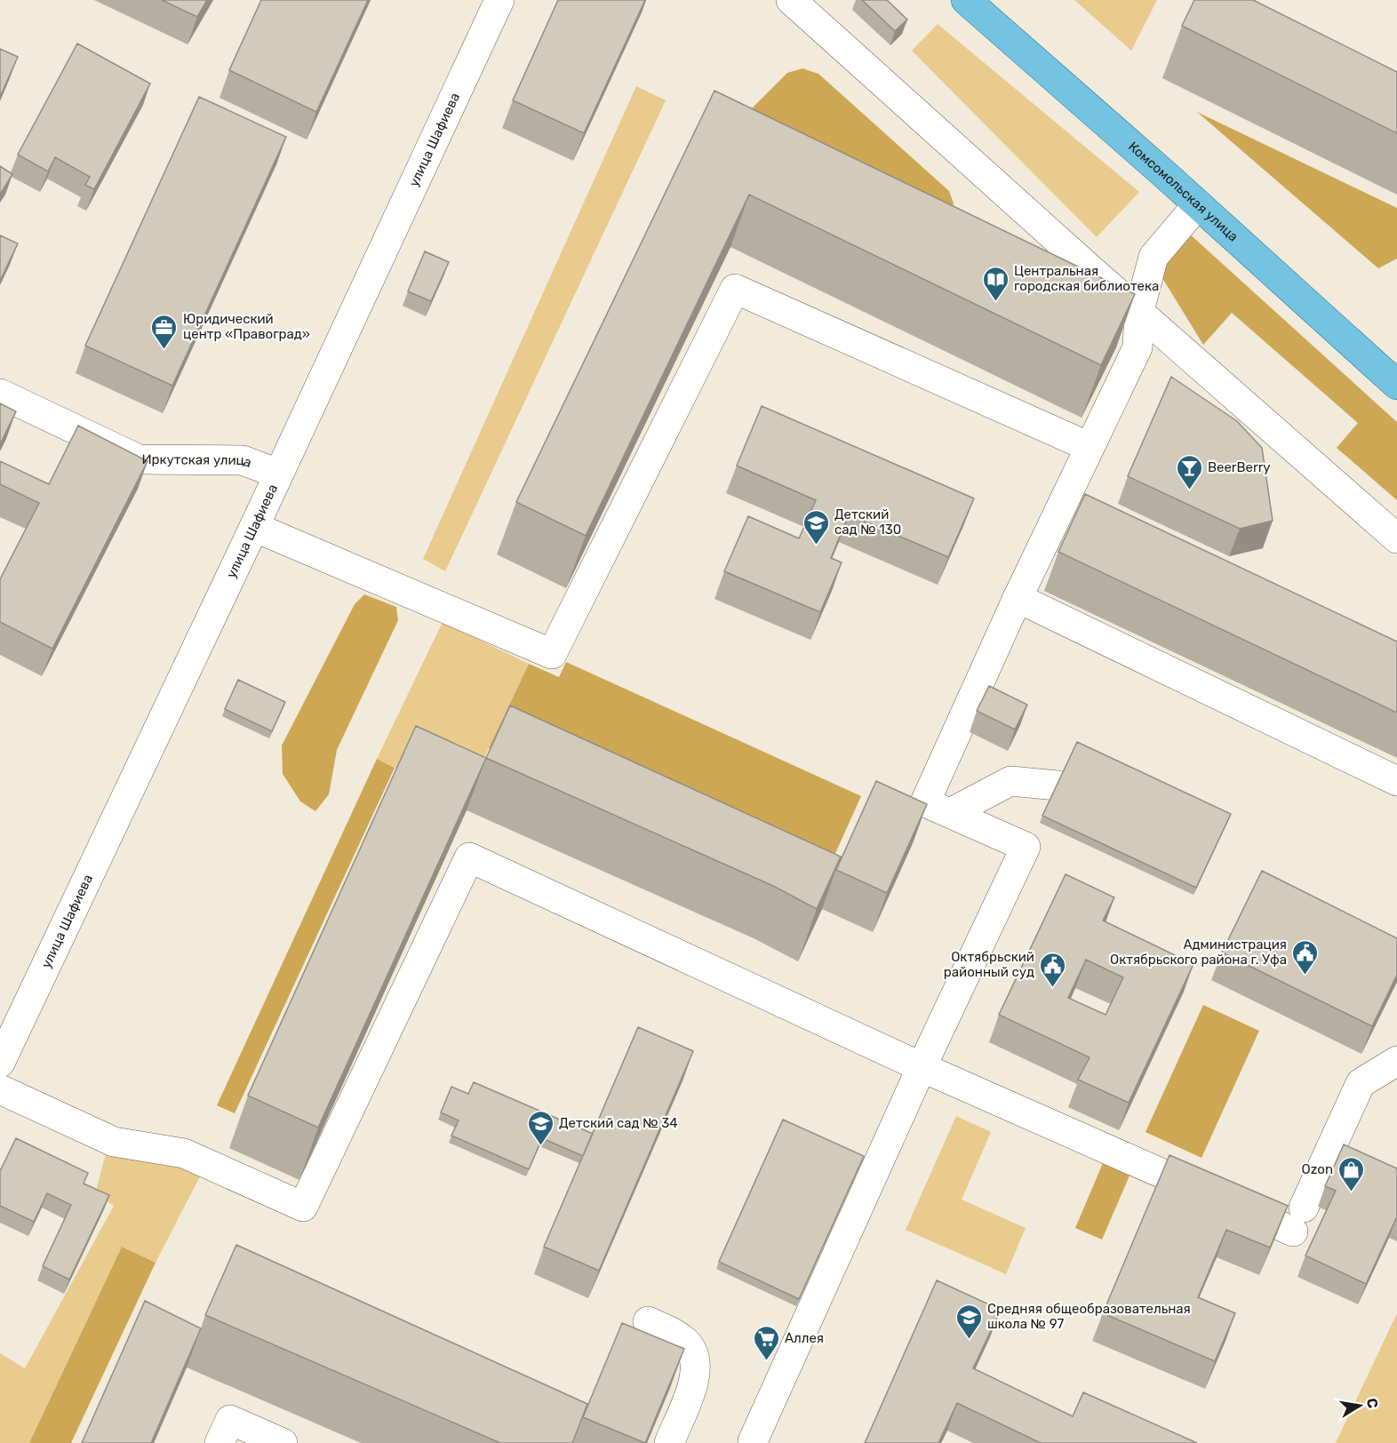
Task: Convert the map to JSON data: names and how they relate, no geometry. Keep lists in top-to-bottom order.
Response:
{
  "streets": {
    "main road": ["Комсомольская улица"],
    "street": ["улица Шафиева", "Иркутская улица"]
  },
  "crossings": [
    ["улица Шафиева", "Иркутская улица"]
  ],
  "places": {
    "library": ["Центральная городская библиотека"],
    "office": ["Юридический центр «Правоград»"],
    "bar": ["BeerBerry"],
    "school or university": ["Детский сад № 130", "Детский сад № 34", "Средняя общеобразовательная школа № 97"],
    "public building": ["Администрация Октябрьского района г. Уфа", "Октябрьский районный суд"],
    "shop": ["Ozon"],
    "supermarket": ["Аллея"]
  },
  "north": "right"
}
